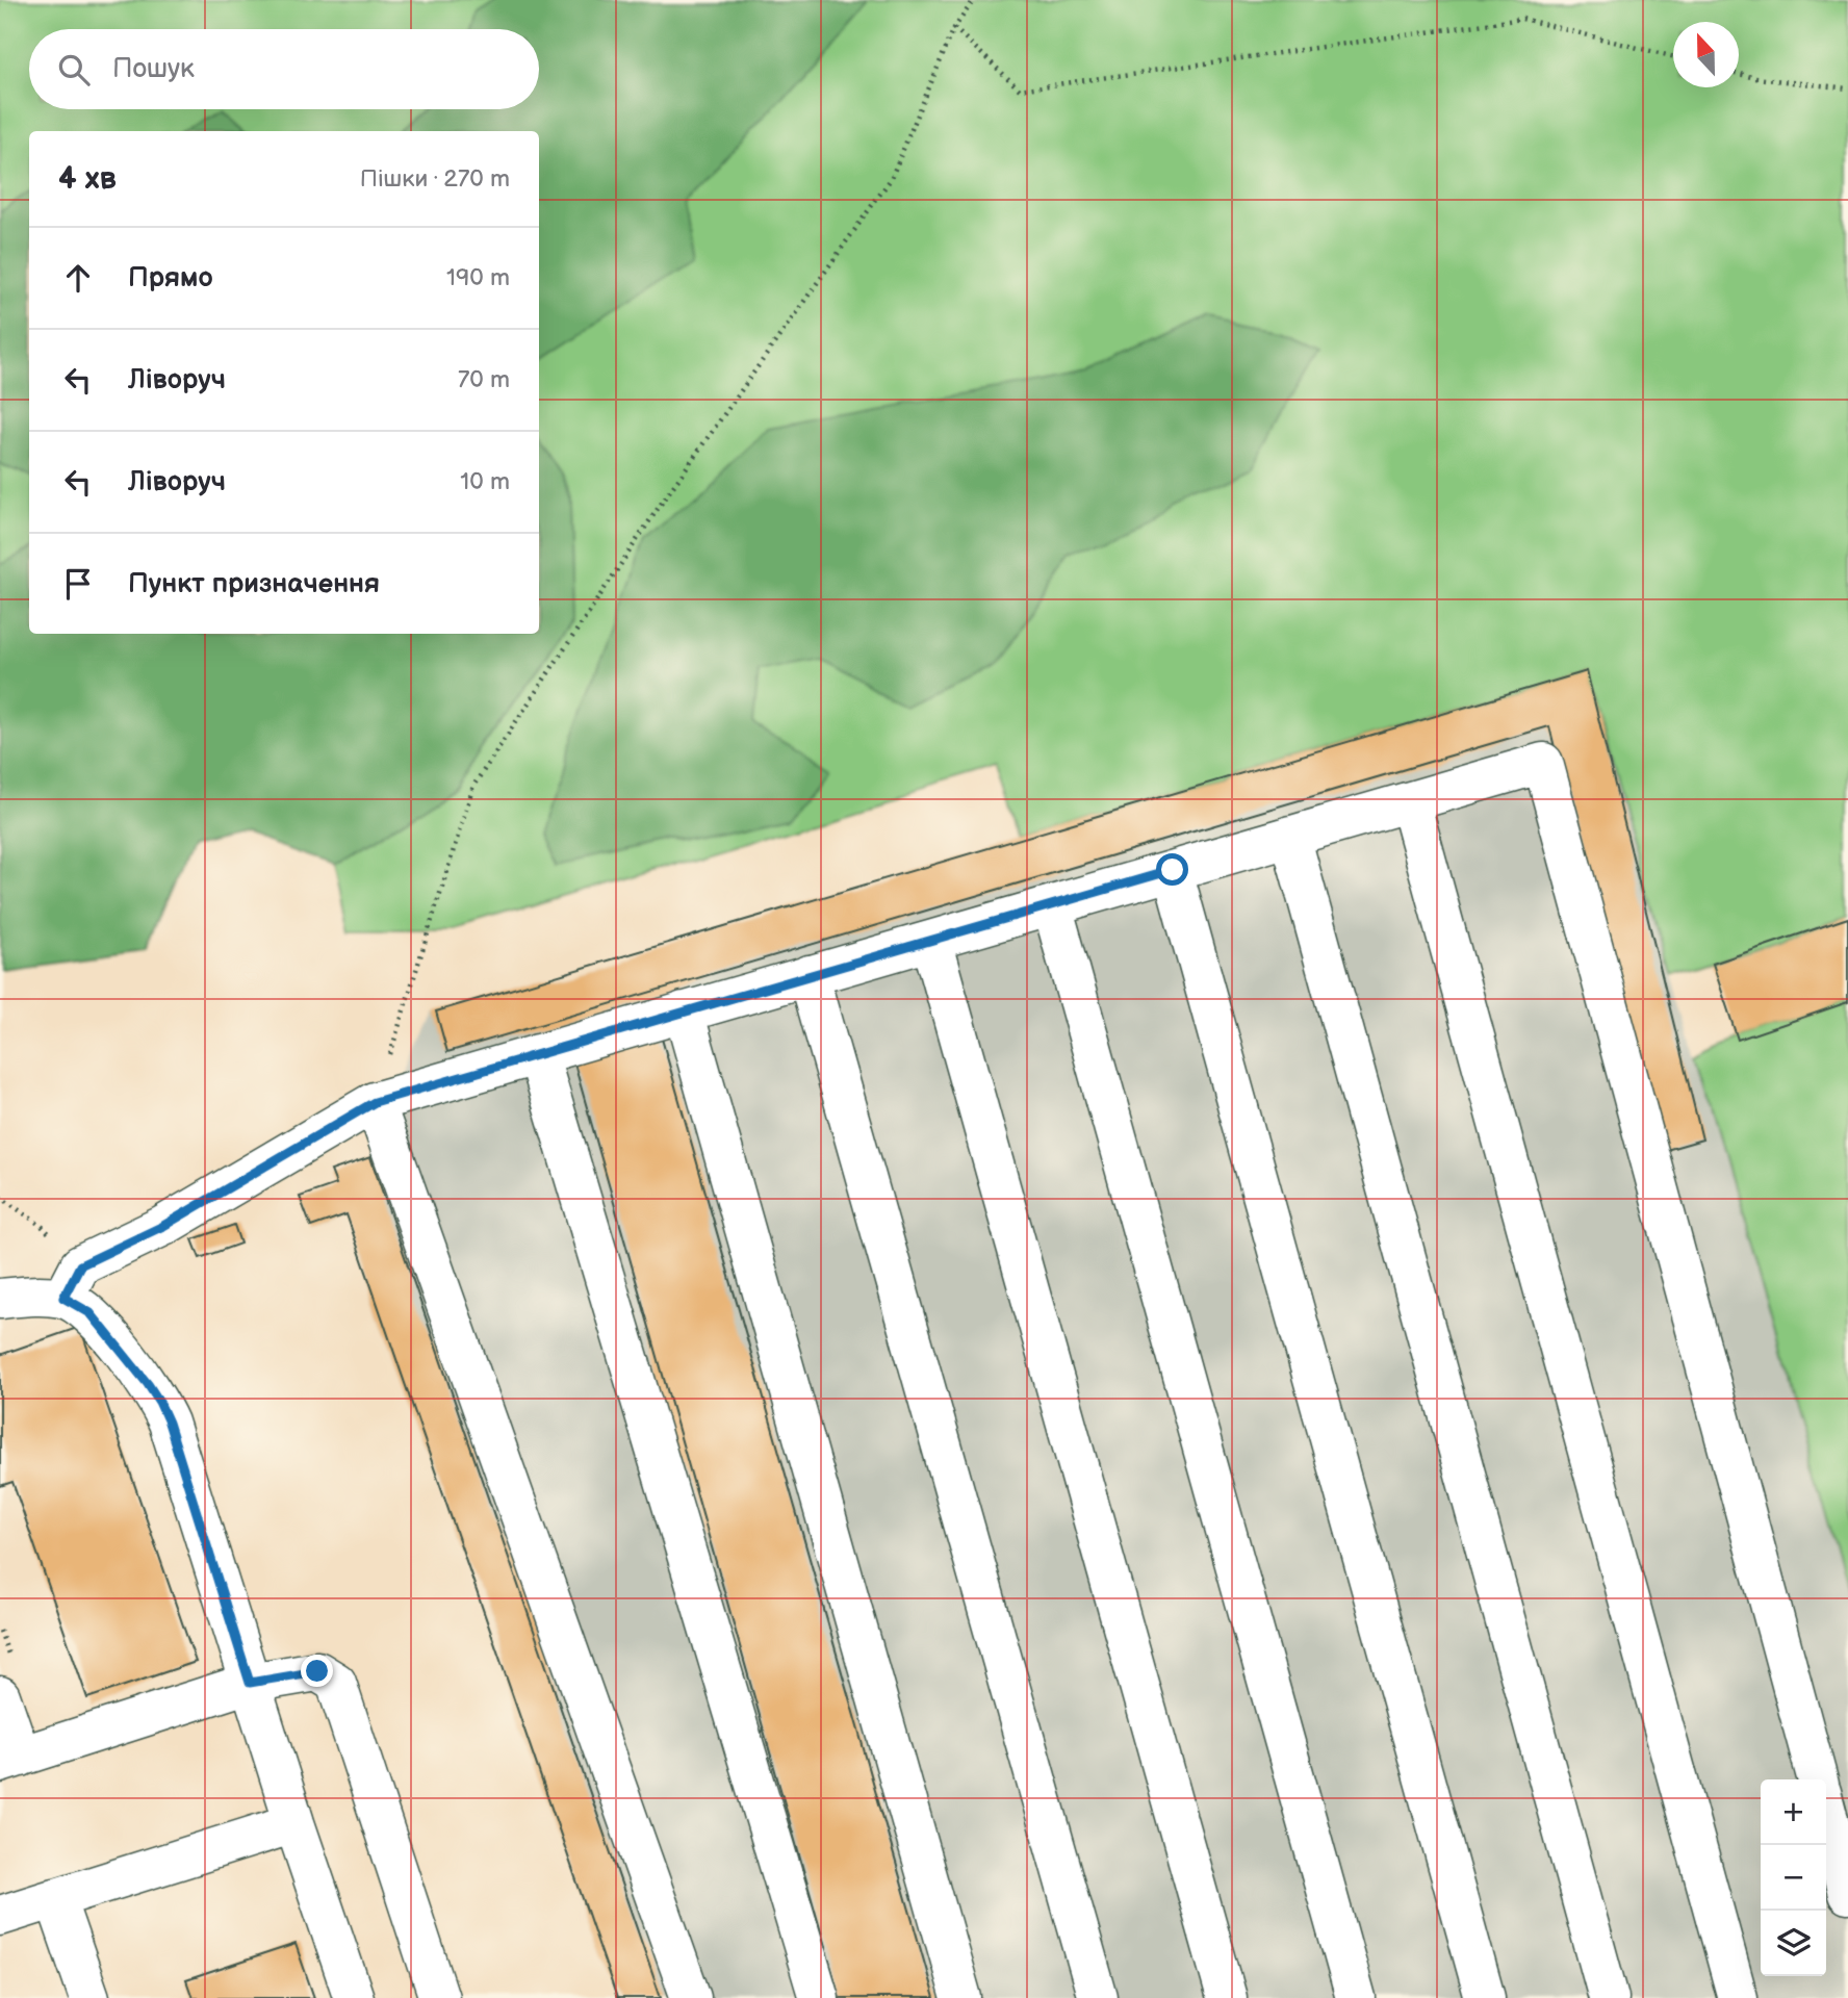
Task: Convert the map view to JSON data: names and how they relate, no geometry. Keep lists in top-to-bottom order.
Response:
{
  "north": "top",
  "page": {
    "search": "Пошук",
    "heading": ["4 хв", "Пішки · 270 m"],
    "list": [
      ["Прямо", "190 m"],
      ["Ліворуч", "70 m"],
      ["Ліворуч", "10 m"],
      "Пункт призначення"
    ],
    "map_buttons": ["+", "−"]
  }
}
